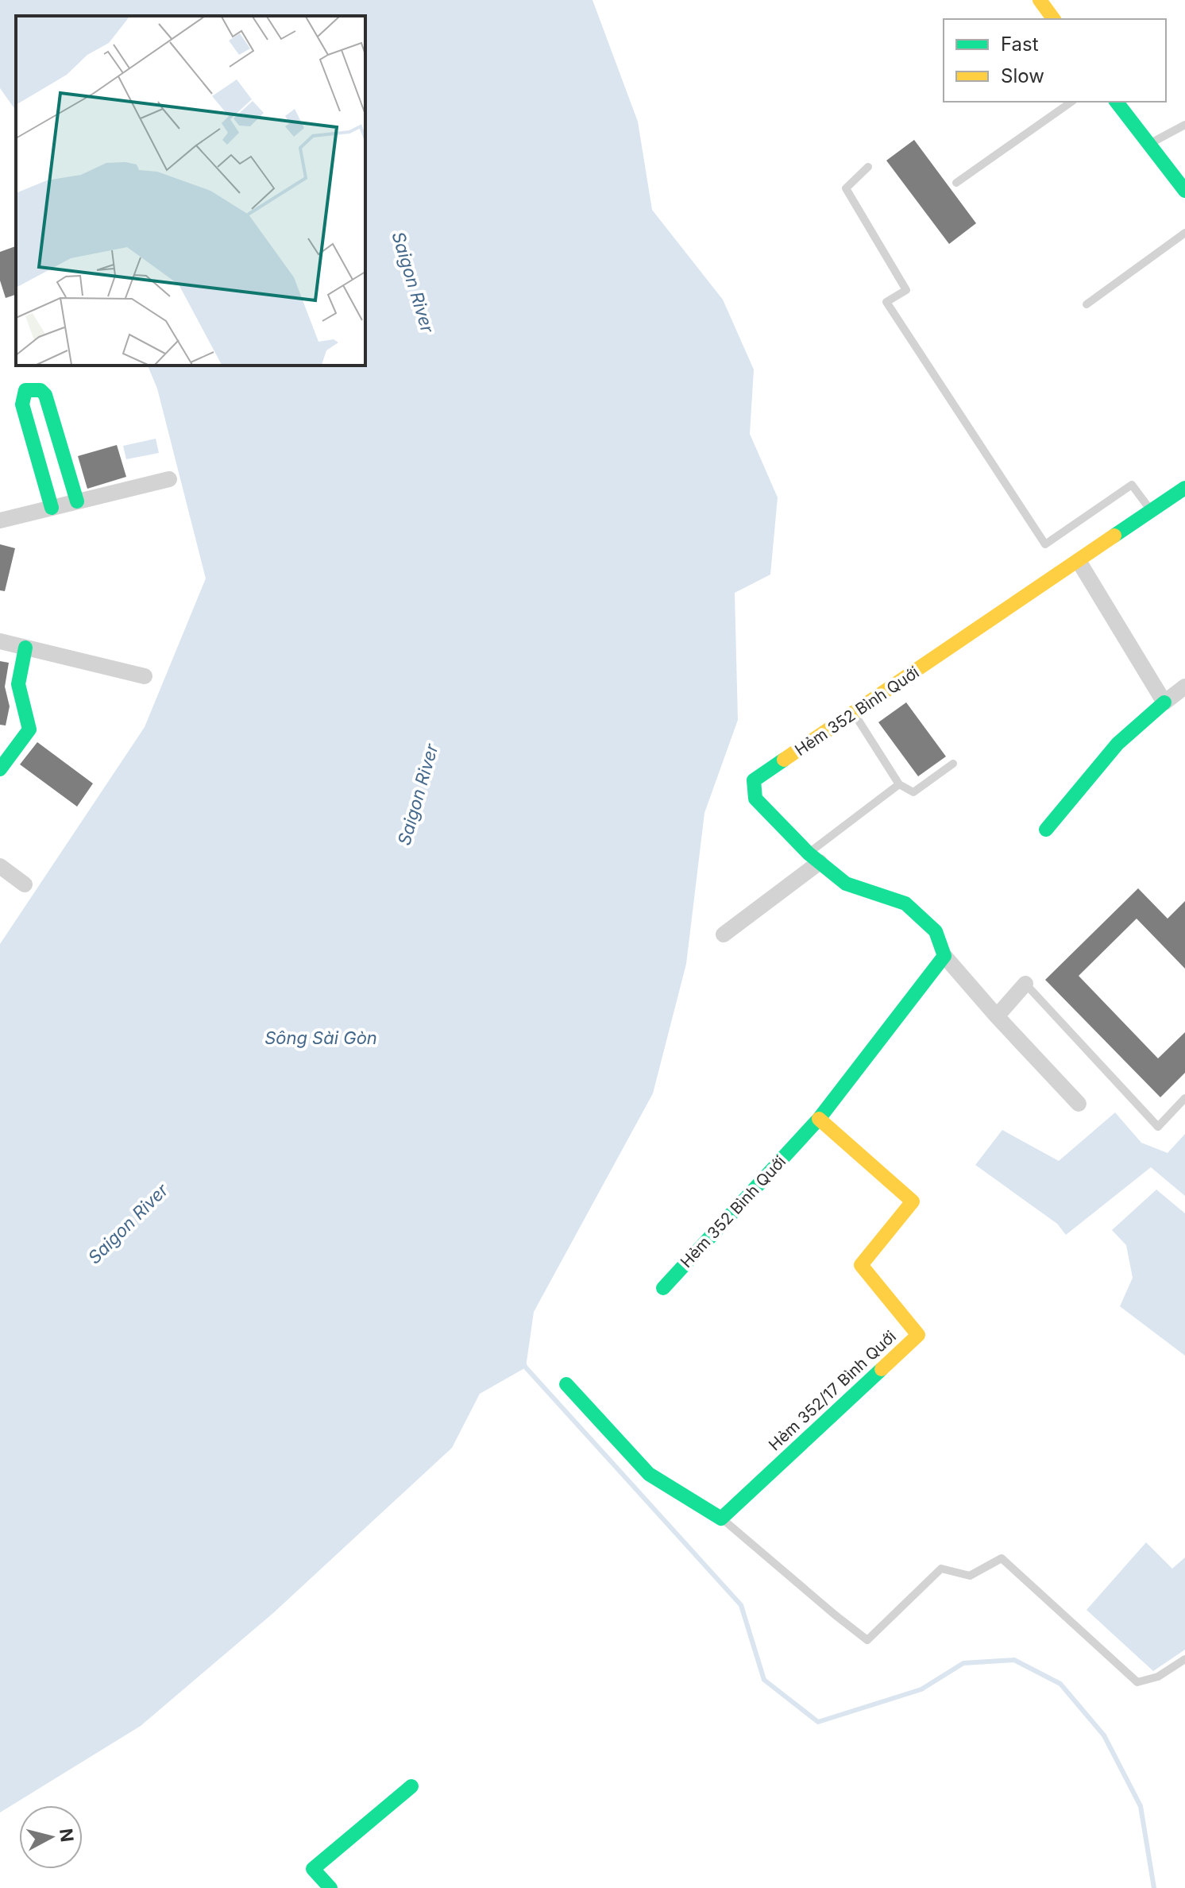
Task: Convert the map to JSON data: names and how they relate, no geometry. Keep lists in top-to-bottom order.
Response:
{
  "streets": {
    "street": ["Hẻm 352 Bình Quới", "Hẻm 352/17 Bình Quới"]
  },
  "crossings": [
    ["Hẻm 352 Bình Quới", "Hẻm 352/17 Bình Quới"]
  ],
  "water": ["Saigon River", "Sông Sài Gòn"],
  "legend": ["Fast", "Slow"],
  "north": "right"
}
